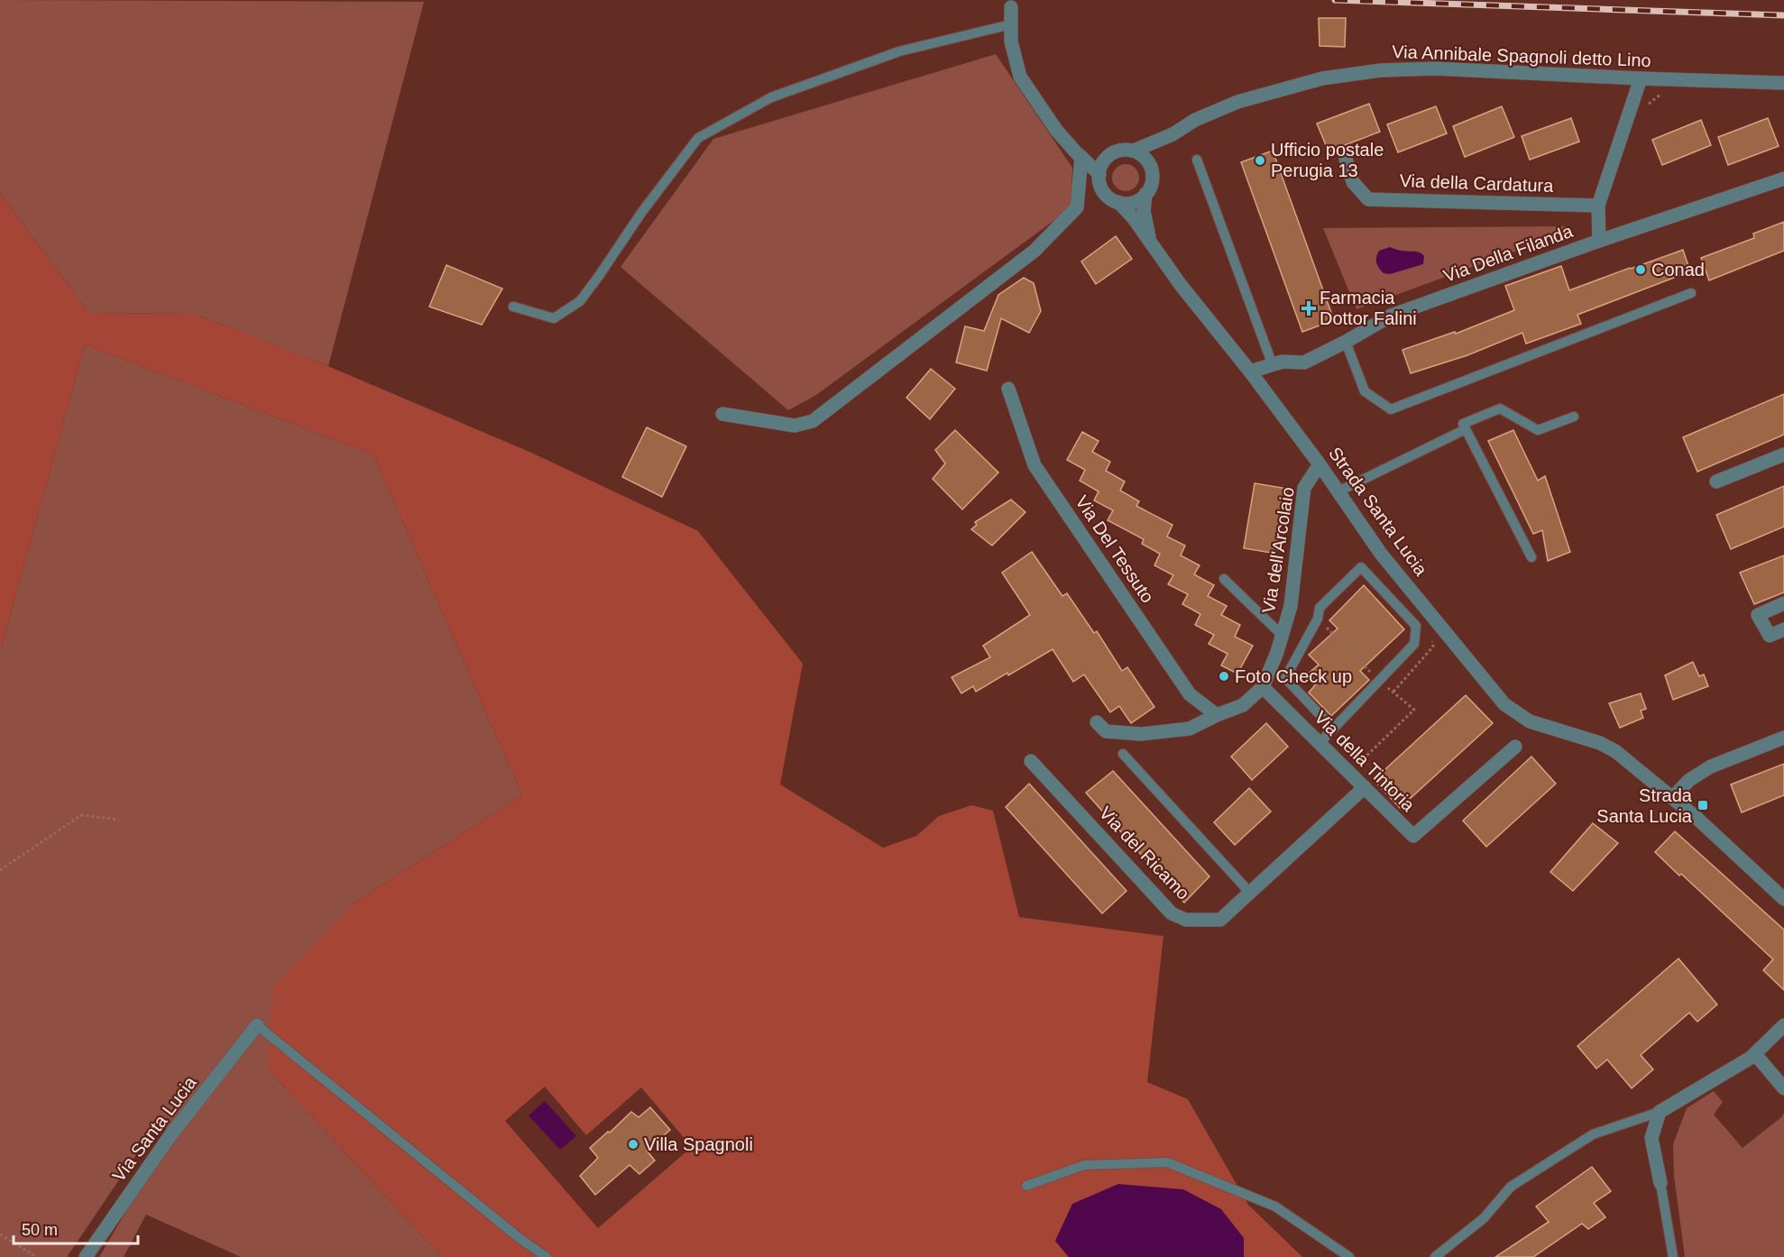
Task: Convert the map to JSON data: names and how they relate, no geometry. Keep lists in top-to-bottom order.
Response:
{
  "streets": {
    "street": [
      "Via Annibale Spagnoli detto Lino",
      "Via della Cardatura",
      "Via Della Filanda",
      "Strada Santa Lucia",
      "Via Del Tessuto",
      "Via dell'Arcolaio",
      "Via della Tintoria",
      "Via del Ricamo",
      "Via Santa Lucia"
    ]
  },
  "crossings": [
    ["Via Annibale Spagnoli detto Lino", "Strada Santa Lucia"],
    ["Via Della Filanda", "Strada Santa Lucia"],
    ["Strada Santa Lucia", "Via dell'Arcolaio"],
    ["Via Del Tessuto", "Via dell'Arcolaio"],
    ["Via dell'Arcolaio", "Via della Tintoria"],
    ["Via della Tintoria", "Via del Ricamo"]
  ],
  "places": {
    "other": [
      "Ufficio postale Perugia 13",
      "Conad",
      "Foto Check up",
      "Villa Spagnoli"
    ],
    "health": ["Farmacia Dottor Falini"],
    "transit": ["Strada Santa Lucia"]
  },
  "scale_bar": "50 m"
}
